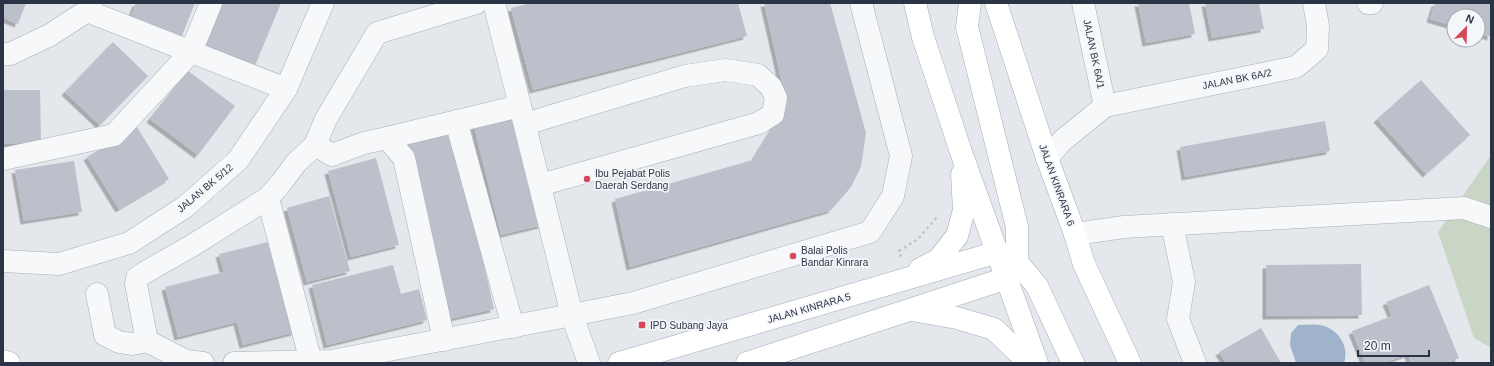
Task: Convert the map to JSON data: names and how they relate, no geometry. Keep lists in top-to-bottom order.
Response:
{
  "streets": {
    "main road": ["JALAN KINRARA 6", "JALAN KINRARA 5"],
    "street": ["JALAN BK 6A/1", "JALAN BK 6A/2", "JALAN BK 5/12"]
  },
  "crossings": [
    ["JALAN BK 6A/1", "JALAN BK 6A/2"]
  ],
  "places": {
    "other": ["Ibu Pejabat Polis Daerah Serdang", "Balai Polis Bandar Kinrara"],
    "transit": ["IPD Subang Jaya"]
  },
  "scale_bar": "20 m",
  "north": "top right"
}
